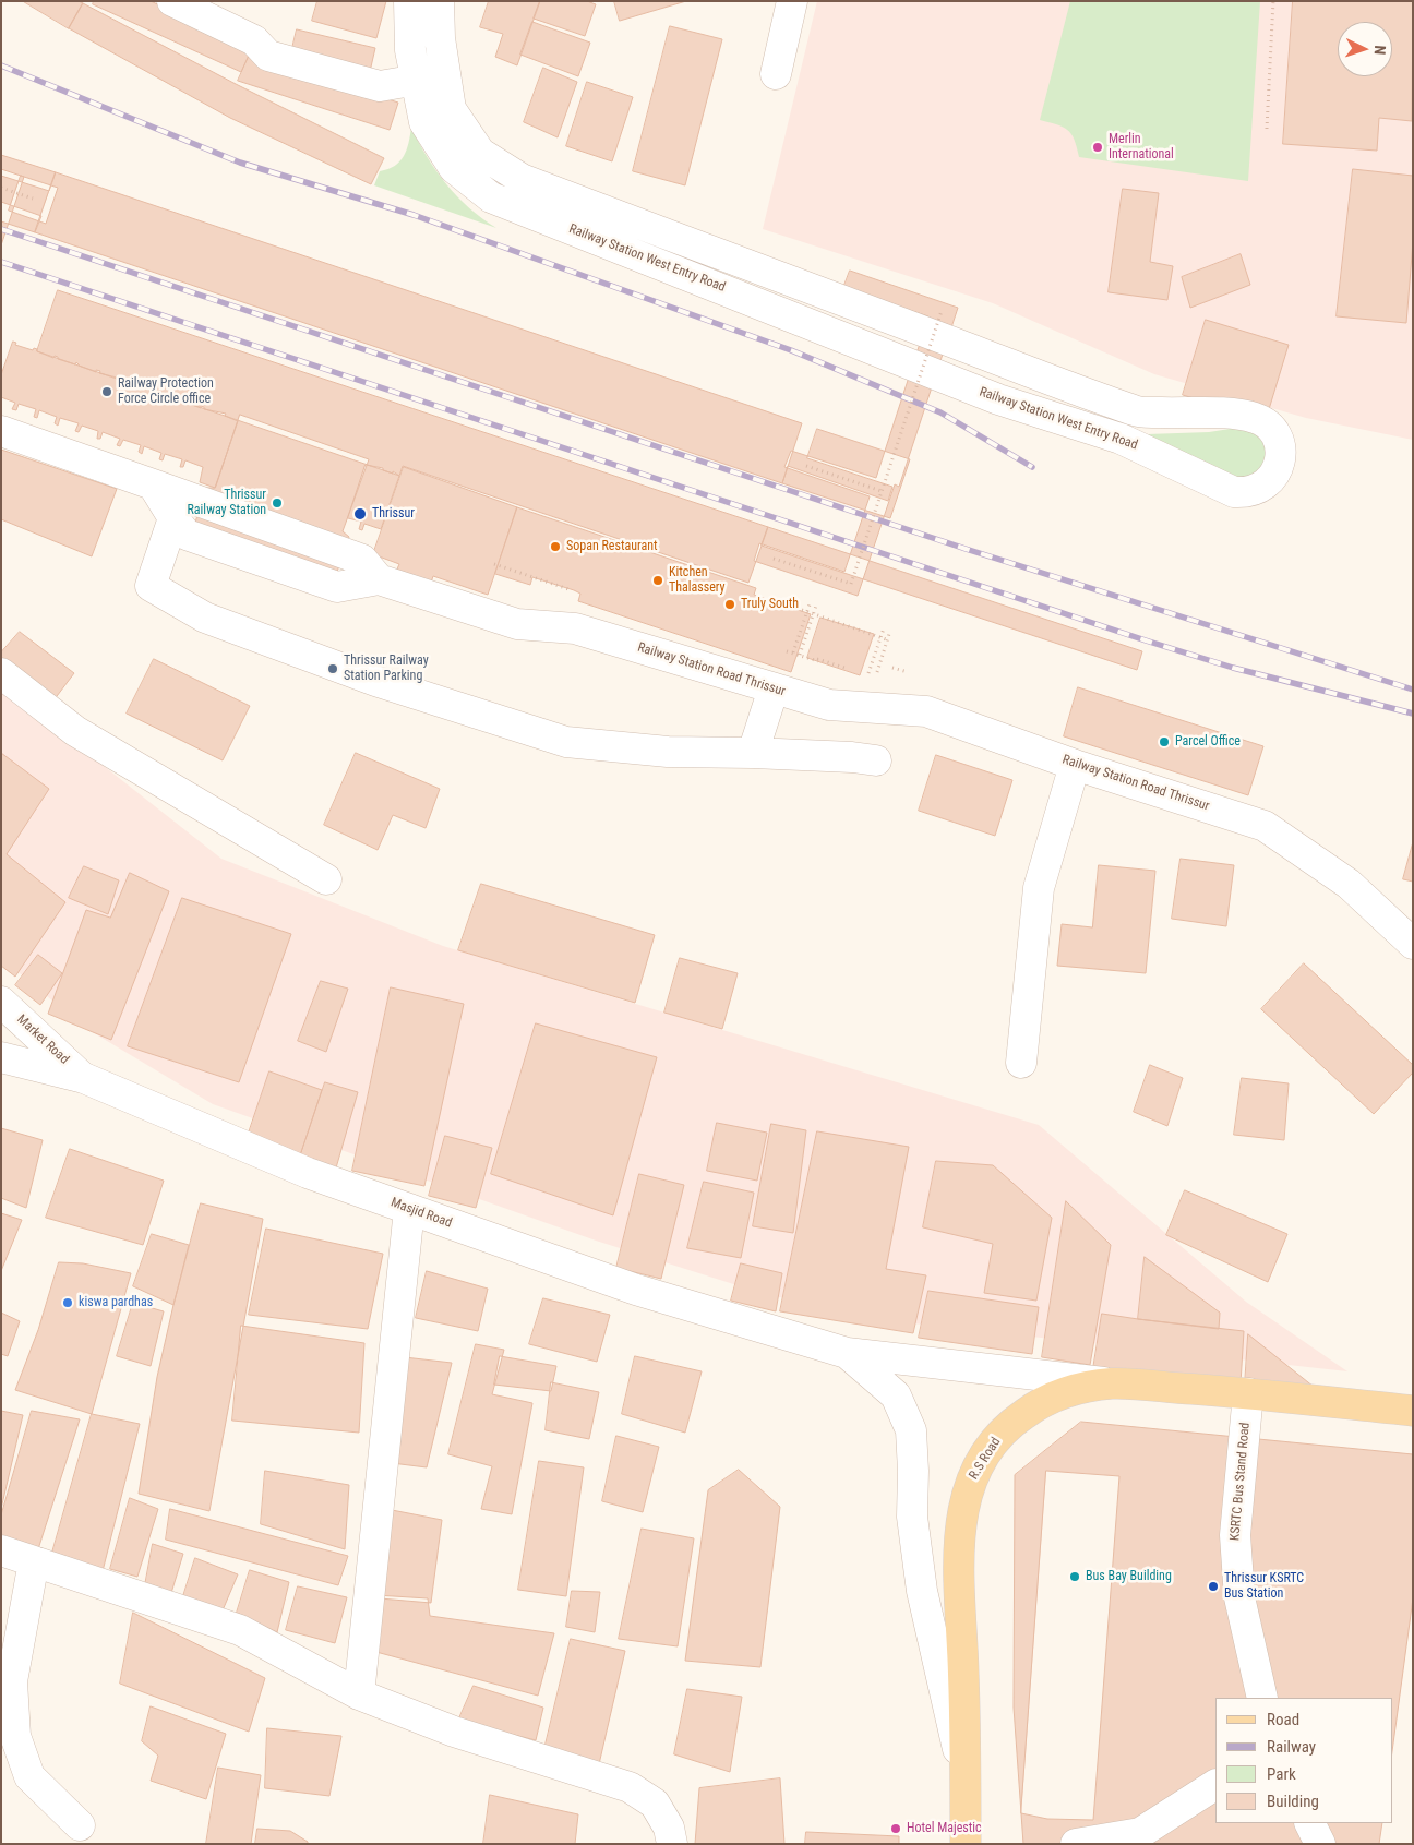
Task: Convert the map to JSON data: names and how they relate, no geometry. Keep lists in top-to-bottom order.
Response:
{
  "streets": {
    "main road": ["R.S Road"],
    "street": [
      "Railway Station West Entry Road",
      "Railway Station Road Thrissur",
      "Market Road",
      "Masjid Road",
      "KSRTC Bus Stand Road"
    ]
  },
  "crossings": [
    ["Market Road", "Masjid Road"],
    ["R.S Road", "KSRTC Bus Stand Road"]
  ],
  "places": [
    "Merlin International",
    "Railway Protection Force Circle office",
    "Thrissur Railway Station",
    "Thrissur",
    "Sopan Restaurant",
    "Kitchen Thalassery",
    "Truly South",
    "Thrissur Railway Station Parking",
    "Parcel Office",
    "kiswa pardhas",
    "Bus Bay Building",
    "Thrissur KSRTC Bus Station",
    "Hotel Majestic"
  ],
  "legend": [
    "Road",
    "Railway",
    "Park",
    "Building"
  ],
  "north": "right"
}
